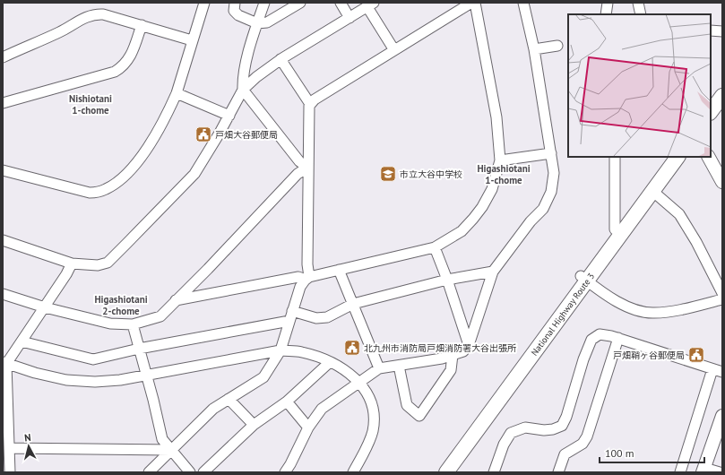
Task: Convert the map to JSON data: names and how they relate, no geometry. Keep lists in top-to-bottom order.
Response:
{
  "streets": {
    "highway": ["National Highway Route 3"]
  },
  "districts": ["Nishiotani 1-chome", "Higashiotani 1-chome", "Higashiotani 2-chome"],
  "places": {
    "public building": ["戸畑大谷郵便局", "北九州市消防局戸畑消防署大谷出張所", "戸畑鞘ヶ谷郵便局"],
    "school or university": ["市立大谷中学校"]
  },
  "scale_bar": "100 m",
  "north": "top"
}
